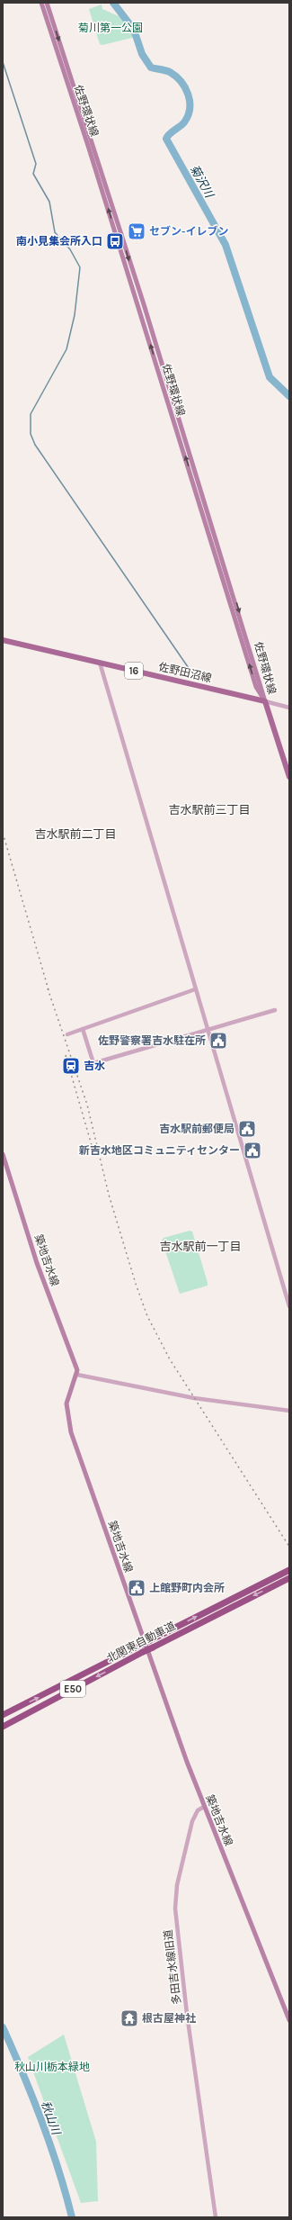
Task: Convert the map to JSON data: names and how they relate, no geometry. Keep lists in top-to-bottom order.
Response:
{
  "streets": {
    "highway": ["北関東自動車道", "E50"],
    "main road": [
      "佐野環状線",
      "16",
      "佐野田沼線",
      "築地吉水線"
    ],
    "street": ["多田吉水線旧道"]
  },
  "crossings": [
    ["佐野環状線", "佐野田沼線"],
    ["築地吉水線", "多田吉水線旧道"]
  ],
  "districts": ["吉水駅前三丁目", "吉水駅前二丁目", "吉水駅前一丁目"],
  "water": ["菊沢川", "秋山川"],
  "parks": ["菊川第一公園", "秋山川栃本緑地"],
  "places": {
    "supermarket": ["セブン-イレブン"],
    "bus stop": ["南小見集会所入口"],
    "public building": [
      "佐野警察署吉水駐在所",
      "吉水駅前郵便局",
      "新吉水地区コミュニティセンター",
      "上館野町内会所"
    ],
    "station": ["吉水"],
    "temple": ["根古屋神社"]
  }
}
